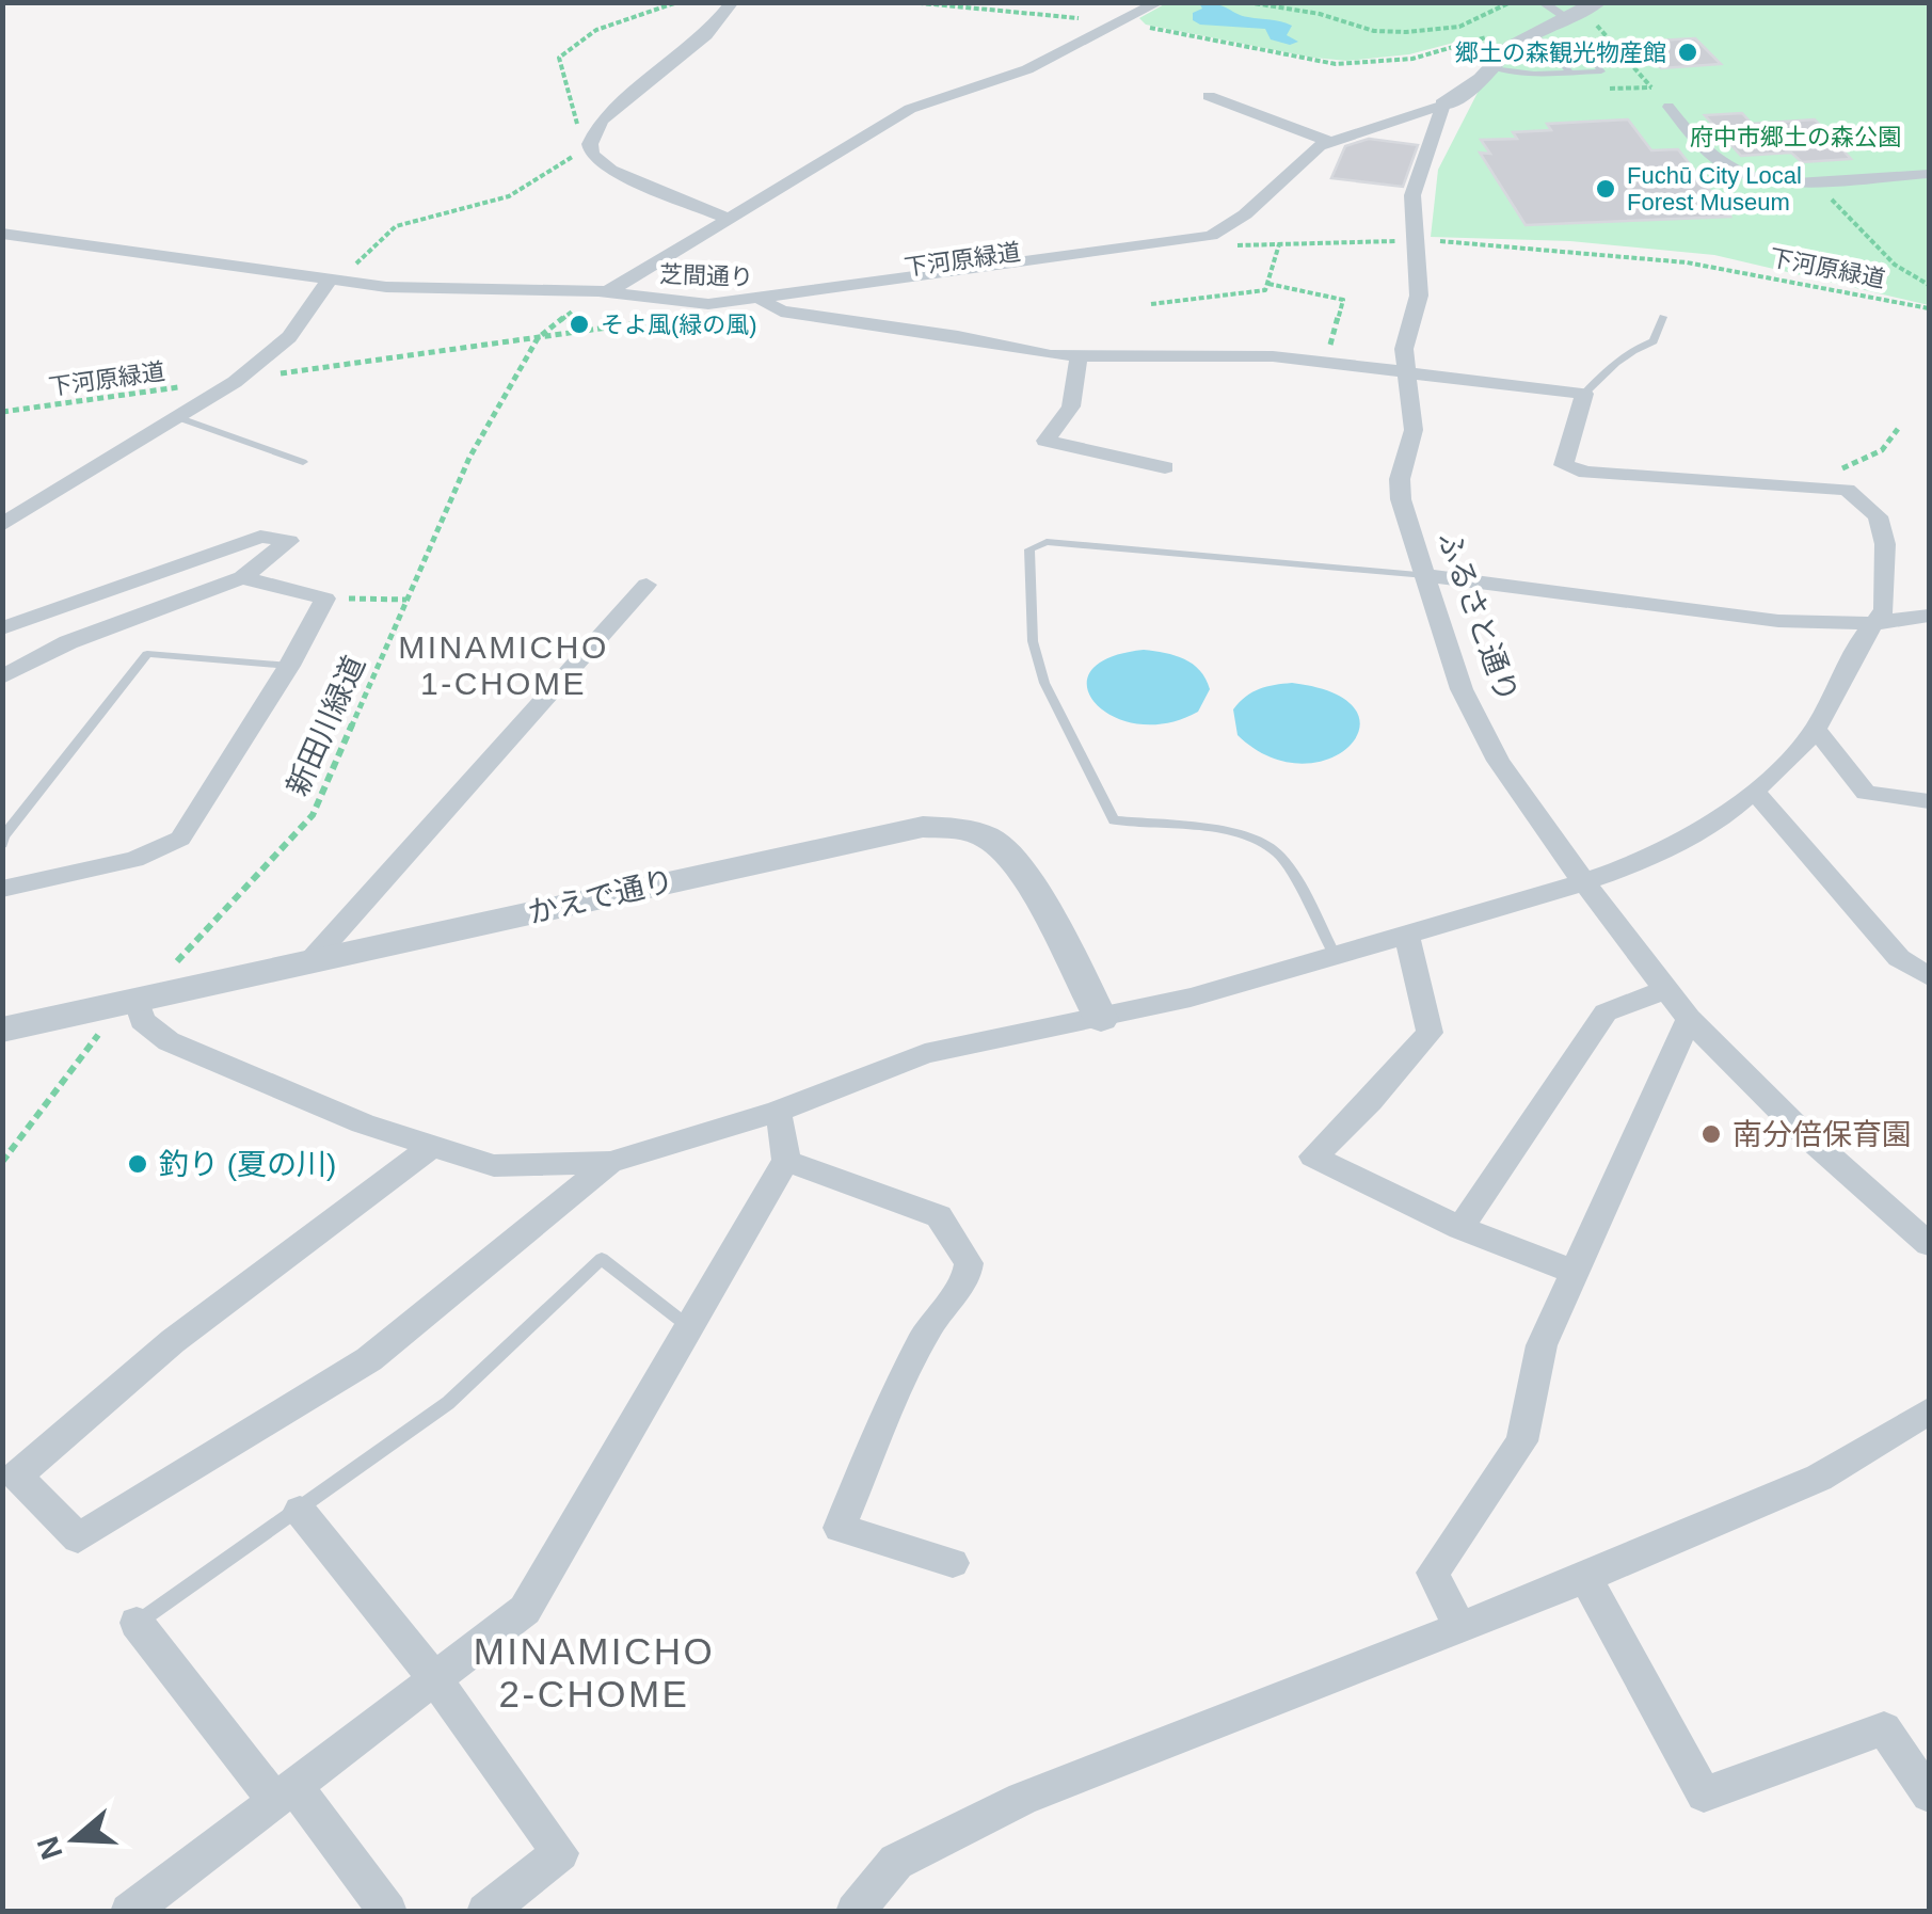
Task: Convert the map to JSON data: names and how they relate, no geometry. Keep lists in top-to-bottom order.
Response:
{
  "streets": {
    "street": ["芝間通り", "ふるさと通り", "かえで通り"],
    "path": ["下河原緑道", "新田川緑道"]
  },
  "crossings": [
    ["下河原緑道", "ふるさと通り"],
    ["芝間通り", "ふるさと通り"],
    ["芝間通り", "新田川緑道"]
  ],
  "districts": ["MINAMICHO 1-CHOME", "MINAMICHO 2-CHOME"],
  "parks": ["府中市郷土の森公園"],
  "places": [
    "郷土の森観光物産館",
    "Fuchū City Local Forest Museum",
    "そよ風(緑の風)",
    "南分倍保育園",
    "釣り (夏の川)"
  ],
  "north": "left"
}
